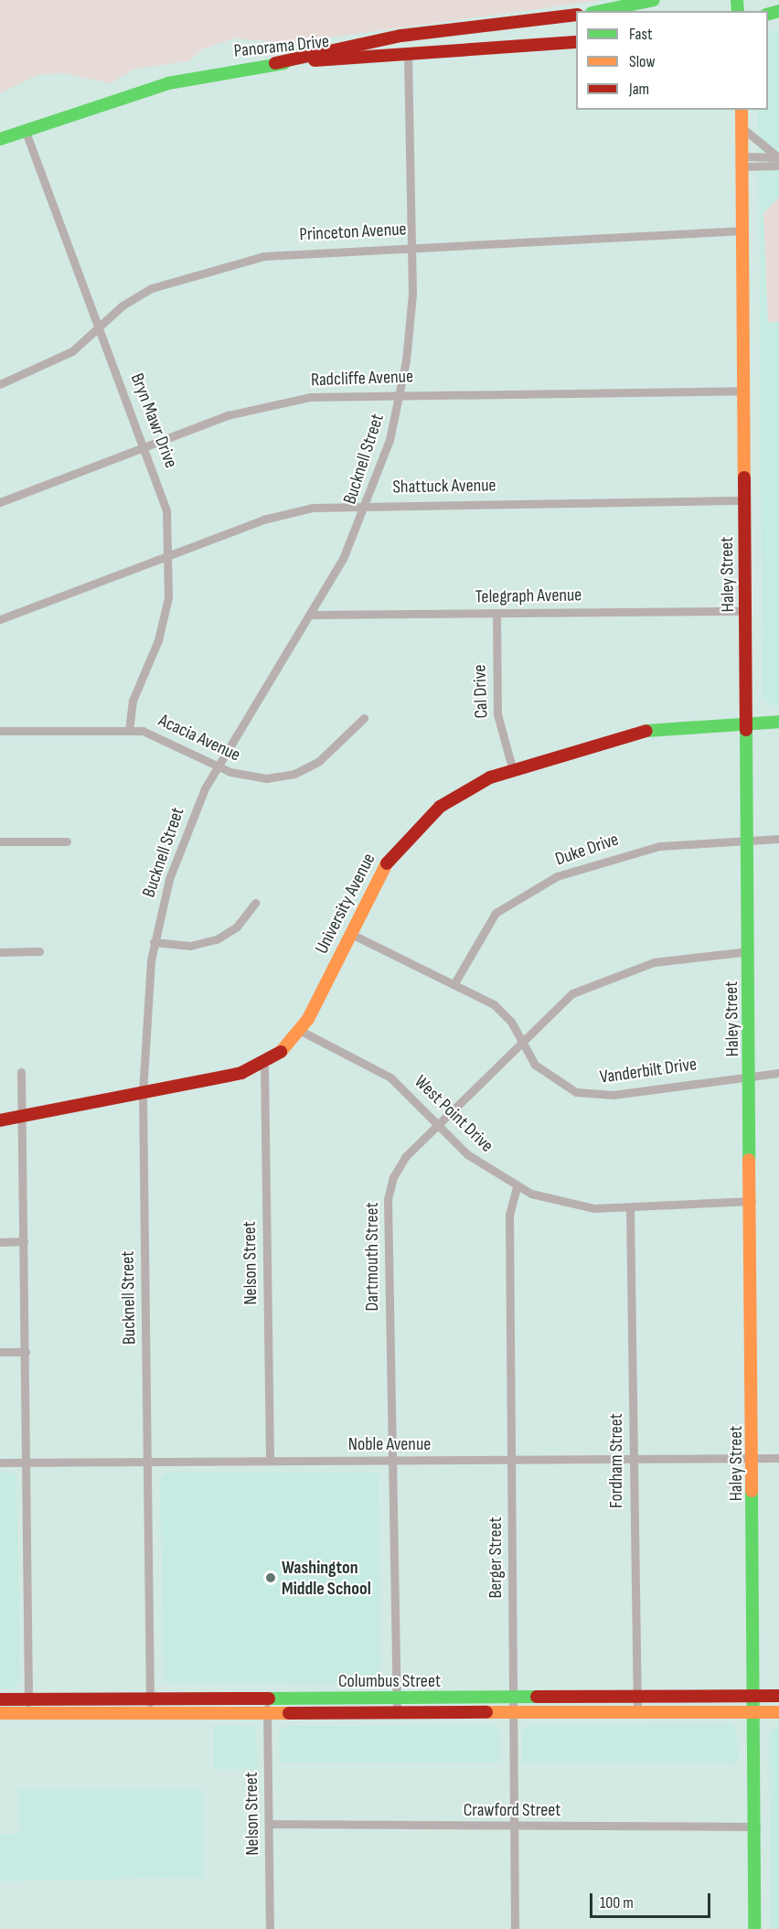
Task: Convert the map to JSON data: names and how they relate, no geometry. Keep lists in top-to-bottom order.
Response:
{
  "streets": {
    "main road": [
      "Panorama Drive",
      "Haley Street",
      "University Avenue",
      "Columbus Street"
    ],
    "street": [
      "Princeton Avenue",
      "Radcliffe Avenue",
      "Bryn Mawr Drive",
      "Bucknell Street",
      "Shattuck Avenue",
      "Telegraph Avenue",
      "Cal Drive",
      "Acacia Avenue",
      "Duke Drive",
      "Vanderbilt Drive",
      "West Point Drive",
      "Dartmouth Street",
      "Nelson Street",
      "Noble Avenue",
      "Fordham Street",
      "Berger Street",
      "Crawford Street"
    ]
  },
  "crossings": [
    ["Panorama Drive", "Bryn Mawr Drive"],
    ["Panorama Drive", "Bucknell Street"],
    ["Princeton Avenue", "Bryn Mawr Drive"],
    ["Princeton Avenue", "Bucknell Street"],
    ["Princeton Avenue", "Haley Street"],
    ["Radcliffe Avenue", "Bryn Mawr Drive"],
    ["Radcliffe Avenue", "Bucknell Street"],
    ["Radcliffe Avenue", "Haley Street"],
    ["Bryn Mawr Drive", "Shattuck Avenue"],
    ["Bryn Mawr Drive", "Acacia Avenue"],
    ["Bucknell Street", "Shattuck Avenue"],
    ["Bucknell Street", "Telegraph Avenue"],
    ["Bucknell Street", "Acacia Avenue"],
    ["Bucknell Street", "University Avenue"],
    ["Bucknell Street", "Noble Avenue"],
    ["Bucknell Street", "Columbus Street"],
    ["Shattuck Avenue", "Haley Street"],
    ["Haley Street", "Telegraph Avenue"],
    ["Haley Street", "Duke Drive"],
    ["Haley Street", "University Avenue"],
    ["Haley Street", "Vanderbilt Drive"],
    ["Haley Street", "West Point Drive"],
    ["Haley Street", "Dartmouth Street"],
    ["Haley Street", "Noble Avenue"],
    ["Haley Street", "Columbus Street"],
    ["Haley Street", "Crawford Street"],
    ["Telegraph Avenue", "Cal Drive"],
    ["Cal Drive", "University Avenue"],
    ["Duke Drive", "Vanderbilt Drive"],
    ["University Avenue", "Vanderbilt Drive"],
    ["University Avenue", "West Point Drive"],
    ["University Avenue", "Nelson Street"],
    ["Vanderbilt Drive", "Dartmouth Street"],
    ["West Point Drive", "Dartmouth Street"],
    ["West Point Drive", "Fordham Street"],
    ["West Point Drive", "Berger Street"],
    ["Dartmouth Street", "Noble Avenue"],
    ["Dartmouth Street", "Columbus Street"],
    ["Nelson Street", "Noble Avenue"],
    ["Nelson Street", "Columbus Street"],
    ["Nelson Street", "Crawford Street"],
    ["Noble Avenue", "Fordham Street"],
    ["Noble Avenue", "Berger Street"],
    ["Fordham Street", "Columbus Street"],
    ["Berger Street", "Columbus Street"],
    ["Berger Street", "Crawford Street"]
  ],
  "places": ["Washington Middle School"],
  "legend": ["Fast", "Slow", "Jam"],
  "scale_bar": "100 m"
}
